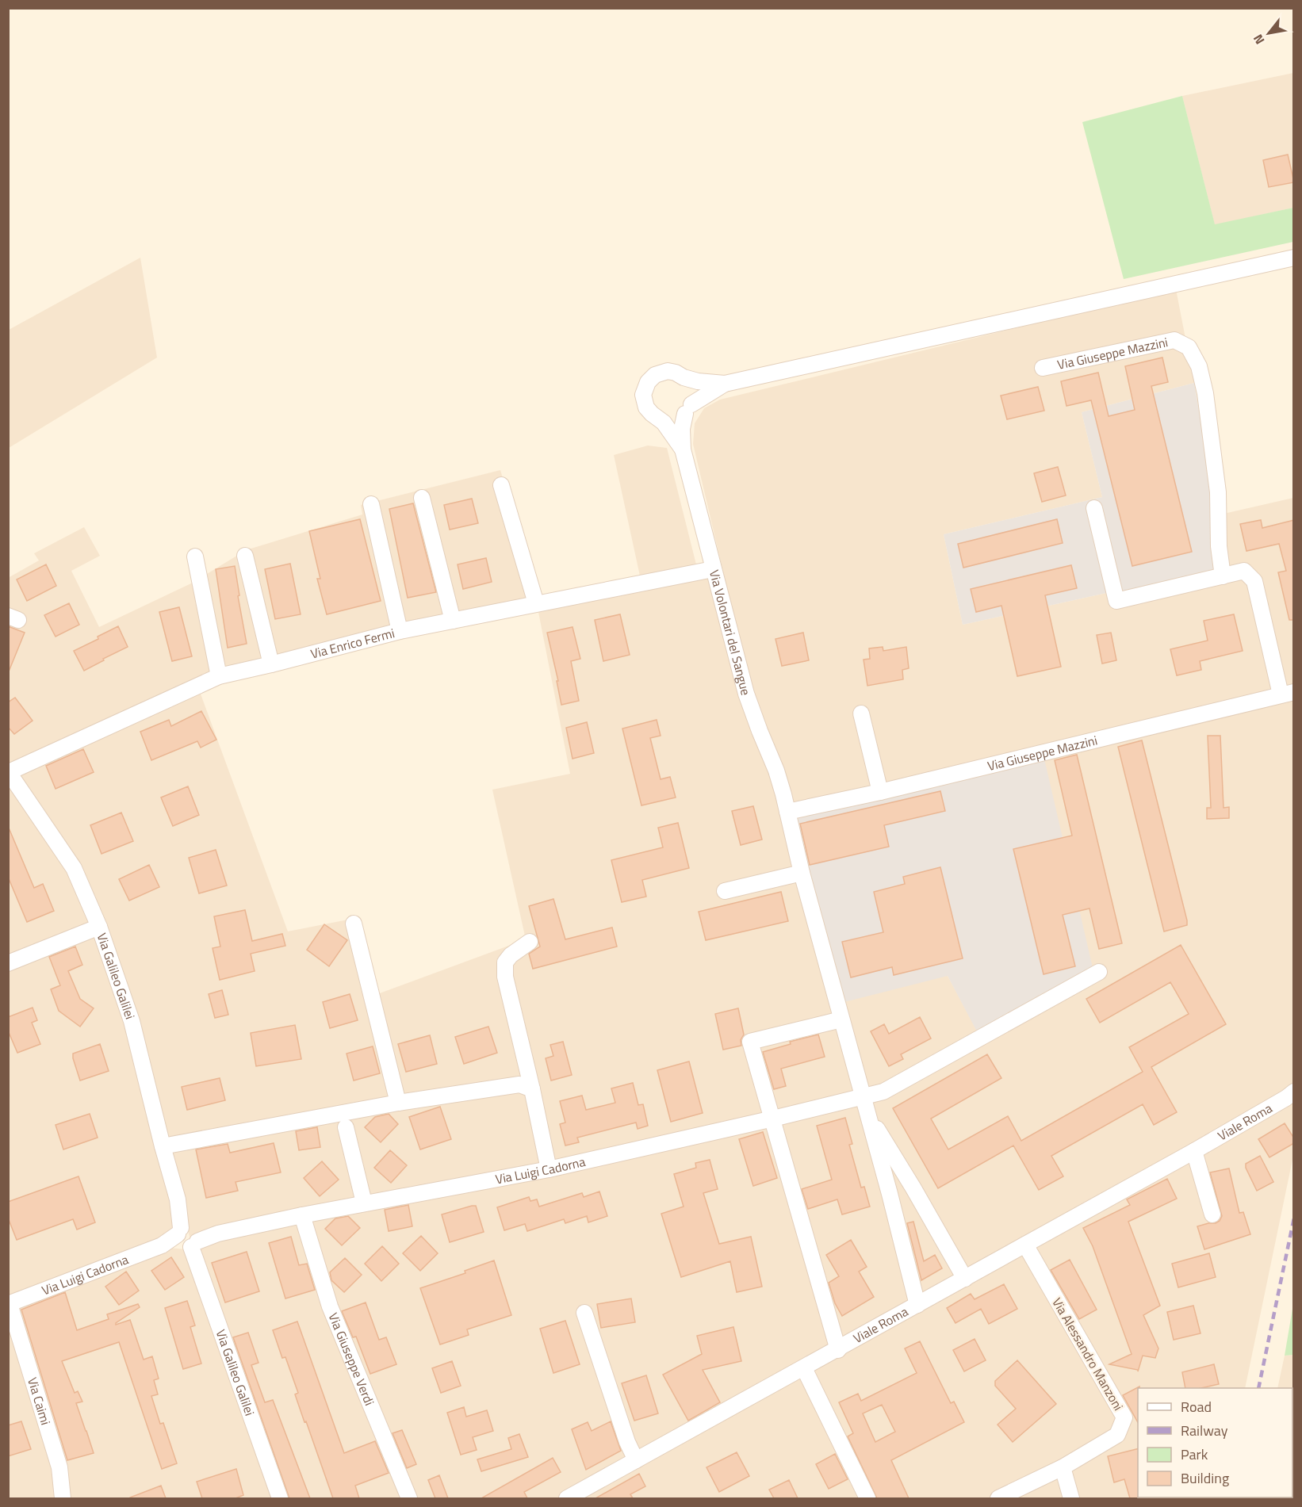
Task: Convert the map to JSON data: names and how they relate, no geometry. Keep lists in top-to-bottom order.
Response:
{
  "streets": {
    "street": [
      "Via Giuseppe Mazzini",
      "Via Volontari del Sangue",
      "Via Enrico Fermi",
      "Via Galileo Galilei",
      "Viale Roma",
      "Via Luigi Cadorna",
      "Via Alessandro Manzoni",
      "Via Giuseppe Verdi",
      "Via Caimi"
    ]
  },
  "crossings": [
    ["Via Giuseppe Mazzini", "Via Volontari del Sangue"],
    ["Via Volontari del Sangue", "Via Enrico Fermi"],
    ["Via Enrico Fermi", "Via Galileo Galilei"],
    ["Via Galileo Galilei", "Via Luigi Cadorna"],
    ["Viale Roma", "Via Alessandro Manzoni"],
    ["Via Luigi Cadorna", "Via Giuseppe Verdi"],
    ["Via Luigi Cadorna", "Via Caimi"]
  ],
  "legend": [
    "Road",
    "Railway",
    "Park",
    "Building"
  ],
  "north": "bottom left"
}
